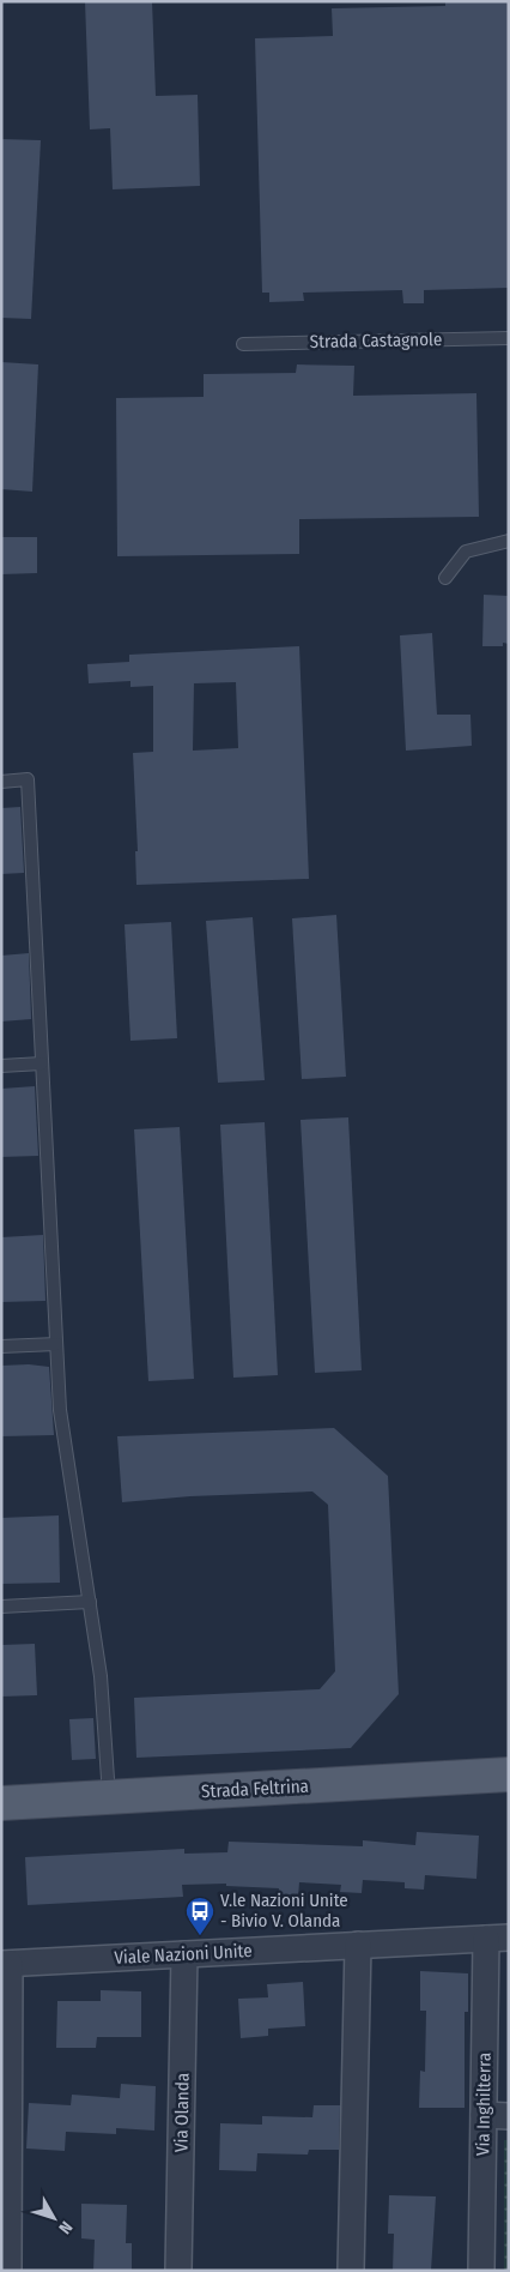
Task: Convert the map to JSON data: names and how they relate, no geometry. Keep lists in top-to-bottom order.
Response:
{
  "streets": {
    "main road": ["Strada Feltrina"],
    "street": ["Viale Nazioni Unite", "Via Inghilterra", "Via Olanda"],
    "lane": ["Strada Castagnole"]
  },
  "crossings": [
    ["Viale Nazioni Unite", "Via Inghilterra"],
    ["Viale Nazioni Unite", "Via Olanda"]
  ],
  "places": {
    "bus stop": ["V.le Nazioni Unite - Bivio V. Olanda"]
  },
  "north": "bottom right"
}
